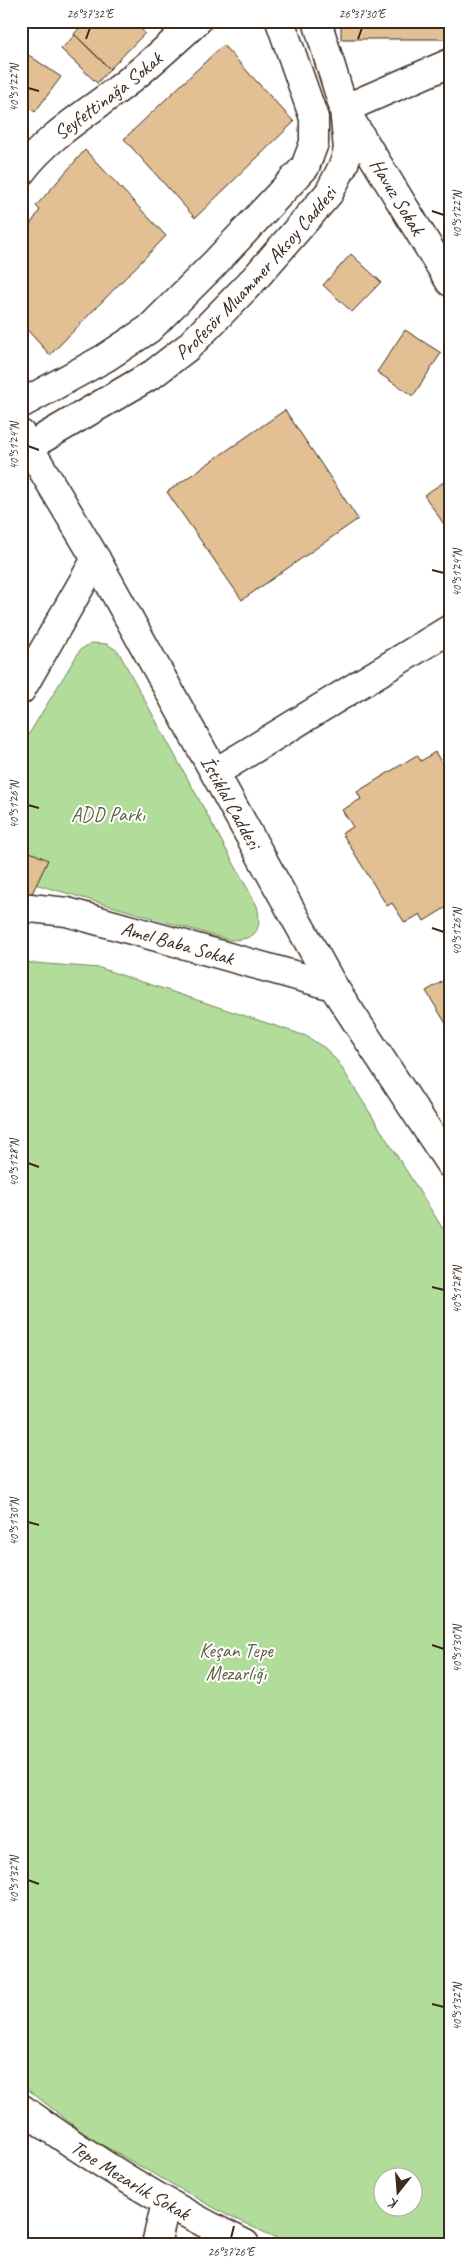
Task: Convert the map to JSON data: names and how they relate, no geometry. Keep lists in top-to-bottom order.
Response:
{
  "streets": {
    "street": [
      "Seyfettinağa Sokak",
      "Havuz Sokak",
      "Profesör Muammer Aksoy Caddesi",
      "İstiklal Caddesi",
      "Amel Baba Sokak",
      "Tepe Mezarlık Sokak"
    ]
  },
  "crossings": [
    ["Havuz Sokak", "Profesör Muammer Aksoy Caddesi"],
    ["Profesör Muammer Aksoy Caddesi", "İstiklal Caddesi"],
    ["İstiklal Caddesi", "Amel Baba Sokak"]
  ],
  "parks": ["ADD Parkı", "Keşan Tepe Mezarlığı"],
  "north": "bottom",
  "coordinates": [
    "26°37'32\"E",
    "26°37'30\"E",
    "40°51'22\"N",
    "40°51'24\"N",
    "40°51'26\"N",
    "40°51'28\"N",
    "40°51'30\"N",
    "40°51'32\"N",
    "26°37'26\"E"
  ]
}
